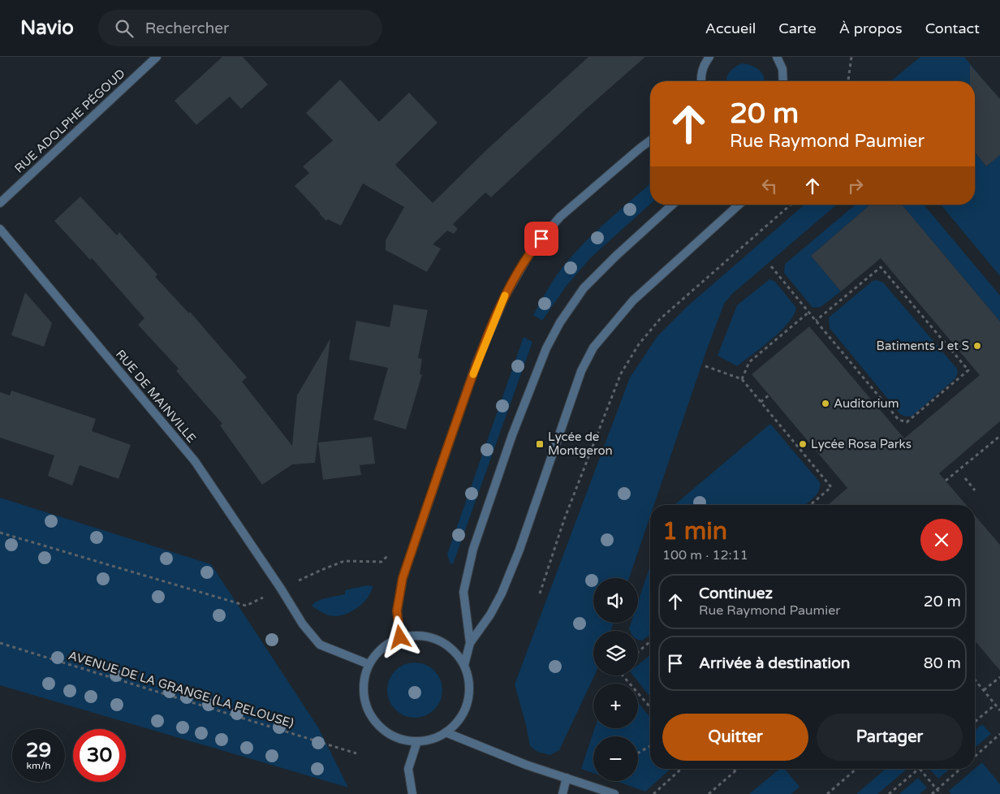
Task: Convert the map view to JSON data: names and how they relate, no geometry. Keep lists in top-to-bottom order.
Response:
{
  "streets": {
    "street": ["RUE ADOLPHE PÉGOUD", "RUE DE MAINVILLE"],
    "path": ["AVENUE DE LA GRANGE (LA PELOUSE)"]
  },
  "places": {
    "other": ["Batiments J et S", "Auditorium", "Lycée Rosa Parks"],
    "transit": ["Lycée de Montgeron"]
  },
  "page": {
    "header": "Navio",
    "search": "Rechercher",
    "nav": [
      "Accueil",
      "Carte",
      "À propos",
      "Contact"
    ],
    "turn": ["20 m", "Rue Raymond Paumier"],
    "heading": ["1 min", "100 m · 12:11"],
    "list": [
      {
        "name": "Continuez",
        "note": "Rue Raymond Paumier",
        "value": "20 m"
      },
      {
        "name": "Arrivée à destination",
        "value": "80 m"
      }
    ],
    "map_buttons": ["+", "−"],
    "buttons": ["Quitter", "Partager"],
    "speed": "29 km/h",
    "limit": "30"
  }
}
